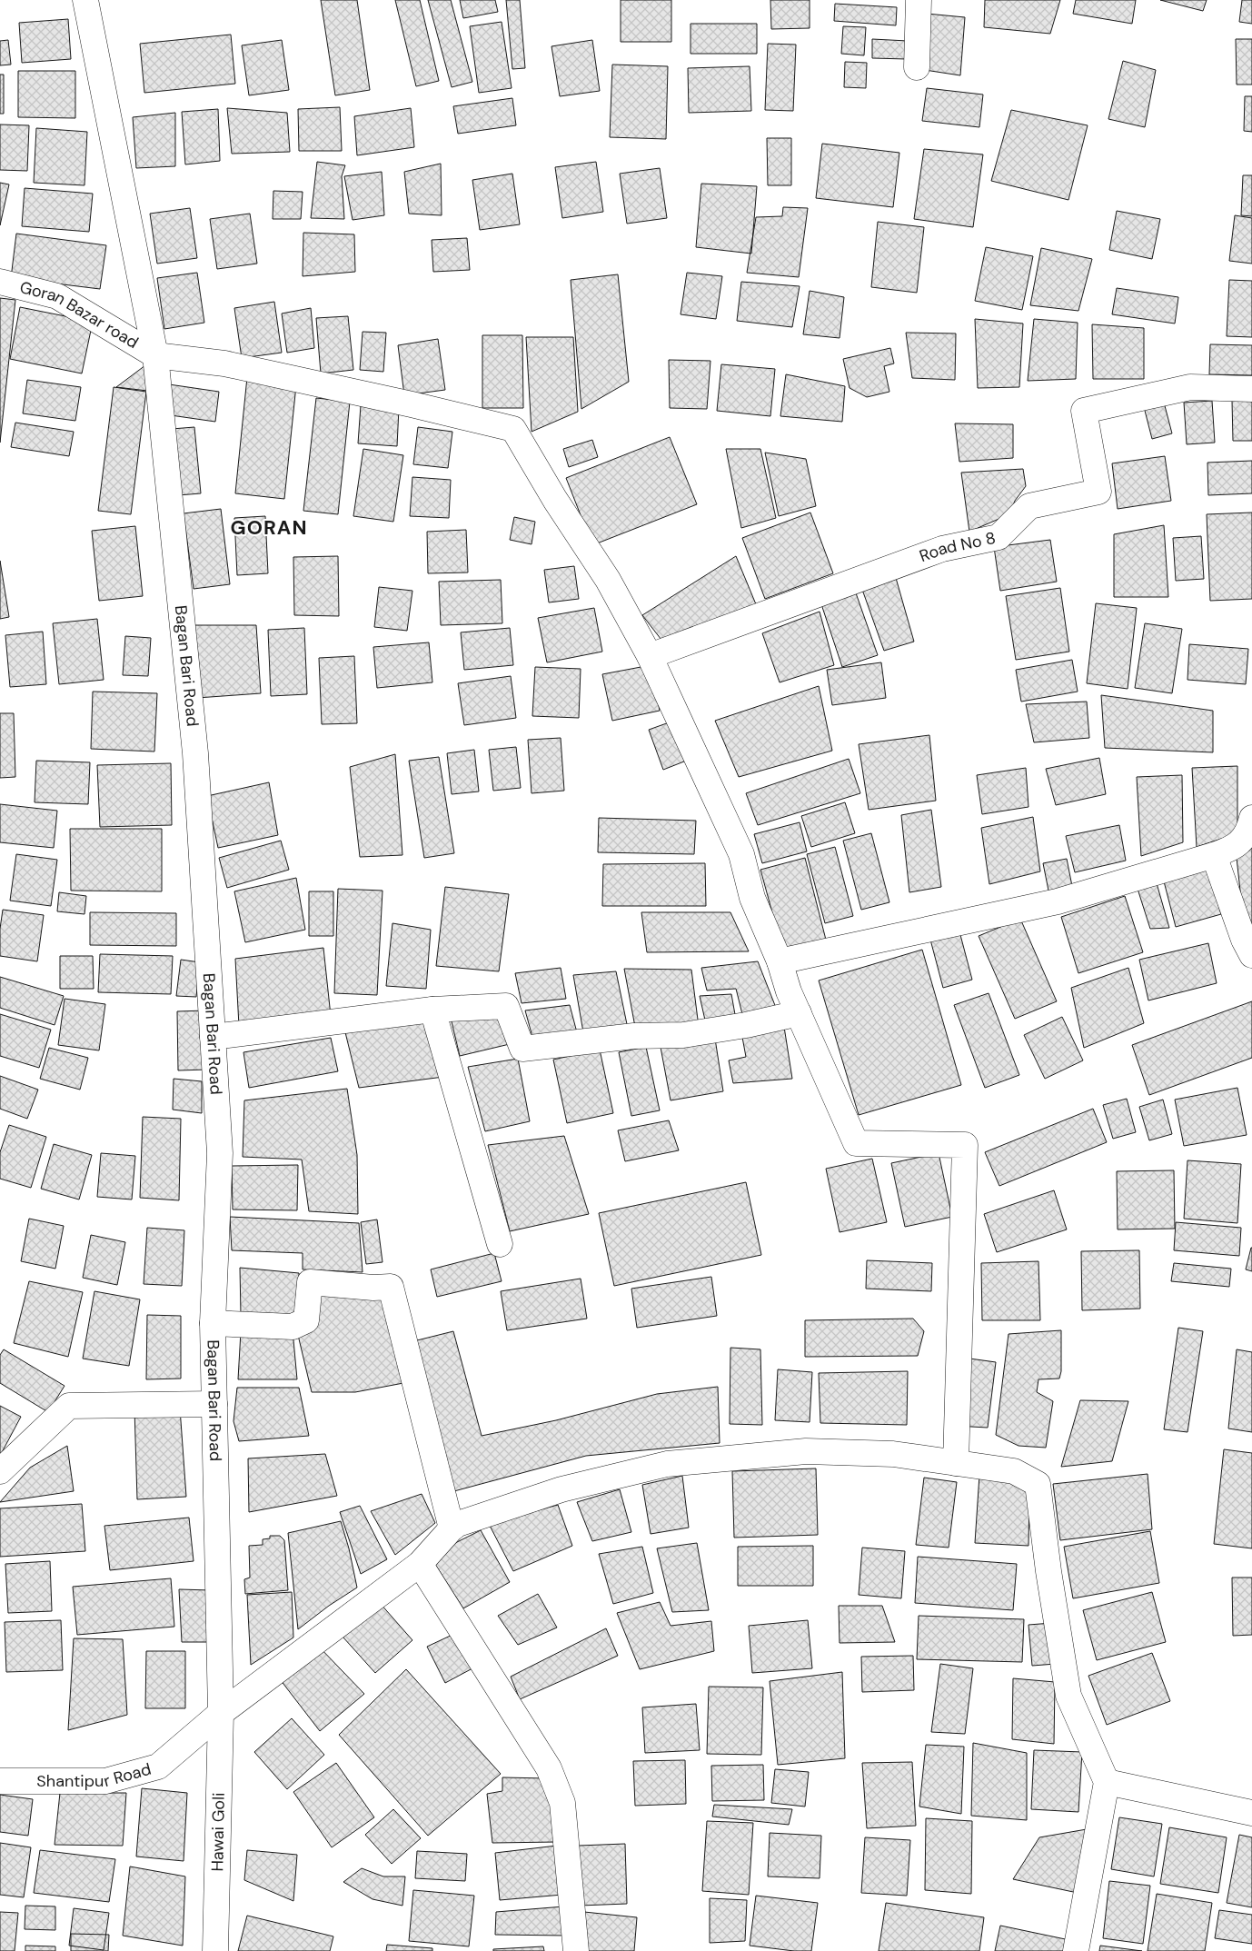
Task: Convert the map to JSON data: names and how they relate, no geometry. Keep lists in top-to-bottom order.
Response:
{
  "streets": {
    "street": [
      "Goran Bazar road",
      "Road No 8",
      "Bagan Bari Road",
      "Shantipur Road",
      "Hawai Goli"
    ]
  },
  "crossings": [
    ["Goran Bazar road", "Bagan Bari Road"],
    ["Bagan Bari Road", "Shantipur Road"],
    ["Bagan Bari Road", "Hawai Goli"],
    ["Shantipur Road", "Hawai Goli"]
  ],
  "districts": ["GORAN"]
}
